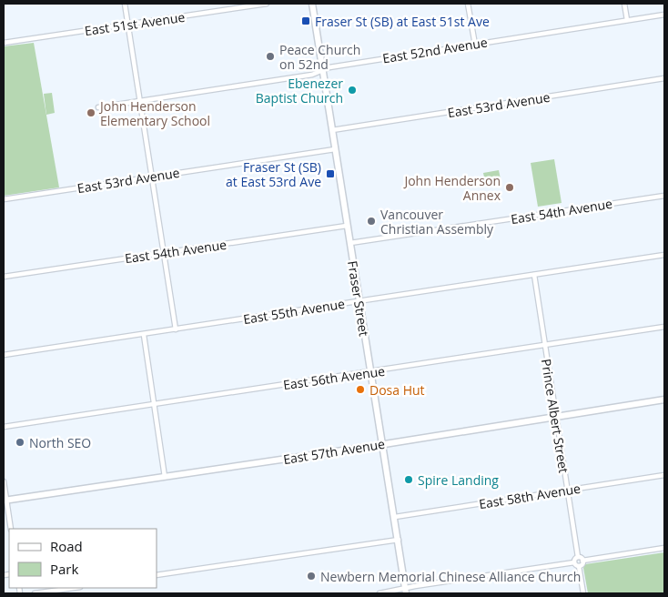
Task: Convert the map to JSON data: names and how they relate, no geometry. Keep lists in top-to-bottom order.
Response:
{
  "streets": {
    "street": [
      "East 51st Avenue",
      "East 52nd Avenue",
      "East 53rd Avenue",
      "East 54th Avenue",
      "Fraser Street",
      "East 55th Avenue",
      "East 56th Avenue",
      "Prince Albert Street",
      "East 57th Avenue",
      "East 58th Avenue"
    ]
  },
  "crossings": [
    ["East 52nd Avenue", "Fraser Street"],
    ["East 53rd Avenue", "Fraser Street"],
    ["East 54th Avenue", "Fraser Street"],
    ["Fraser Street", "East 55th Avenue"],
    ["Fraser Street", "East 56th Avenue"],
    ["Fraser Street", "East 57th Avenue"],
    ["Fraser Street", "East 58th Avenue"],
    ["East 55th Avenue", "Prince Albert Street"],
    ["East 56th Avenue", "Prince Albert Street"],
    ["Prince Albert Street", "East 57th Avenue"],
    ["Prince Albert Street", "East 58th Avenue"]
  ],
  "places": {
    "transit": ["Fraser St (SB) at East 51st Ave", "Fraser St (SB) at East 53rd Ave"],
    "other": [
      "Peace Church on 52nd",
      "Ebenezer Baptist Church",
      "John Henderson Elementary School",
      "John Henderson Annex",
      "Vancouver Christian Assembly",
      "Dosa Hut",
      "North SEO",
      "Spire Landing",
      "Newbern Memorial Chinese Alliance Church"
    ]
  },
  "legend": ["Road", "Park"]
}
